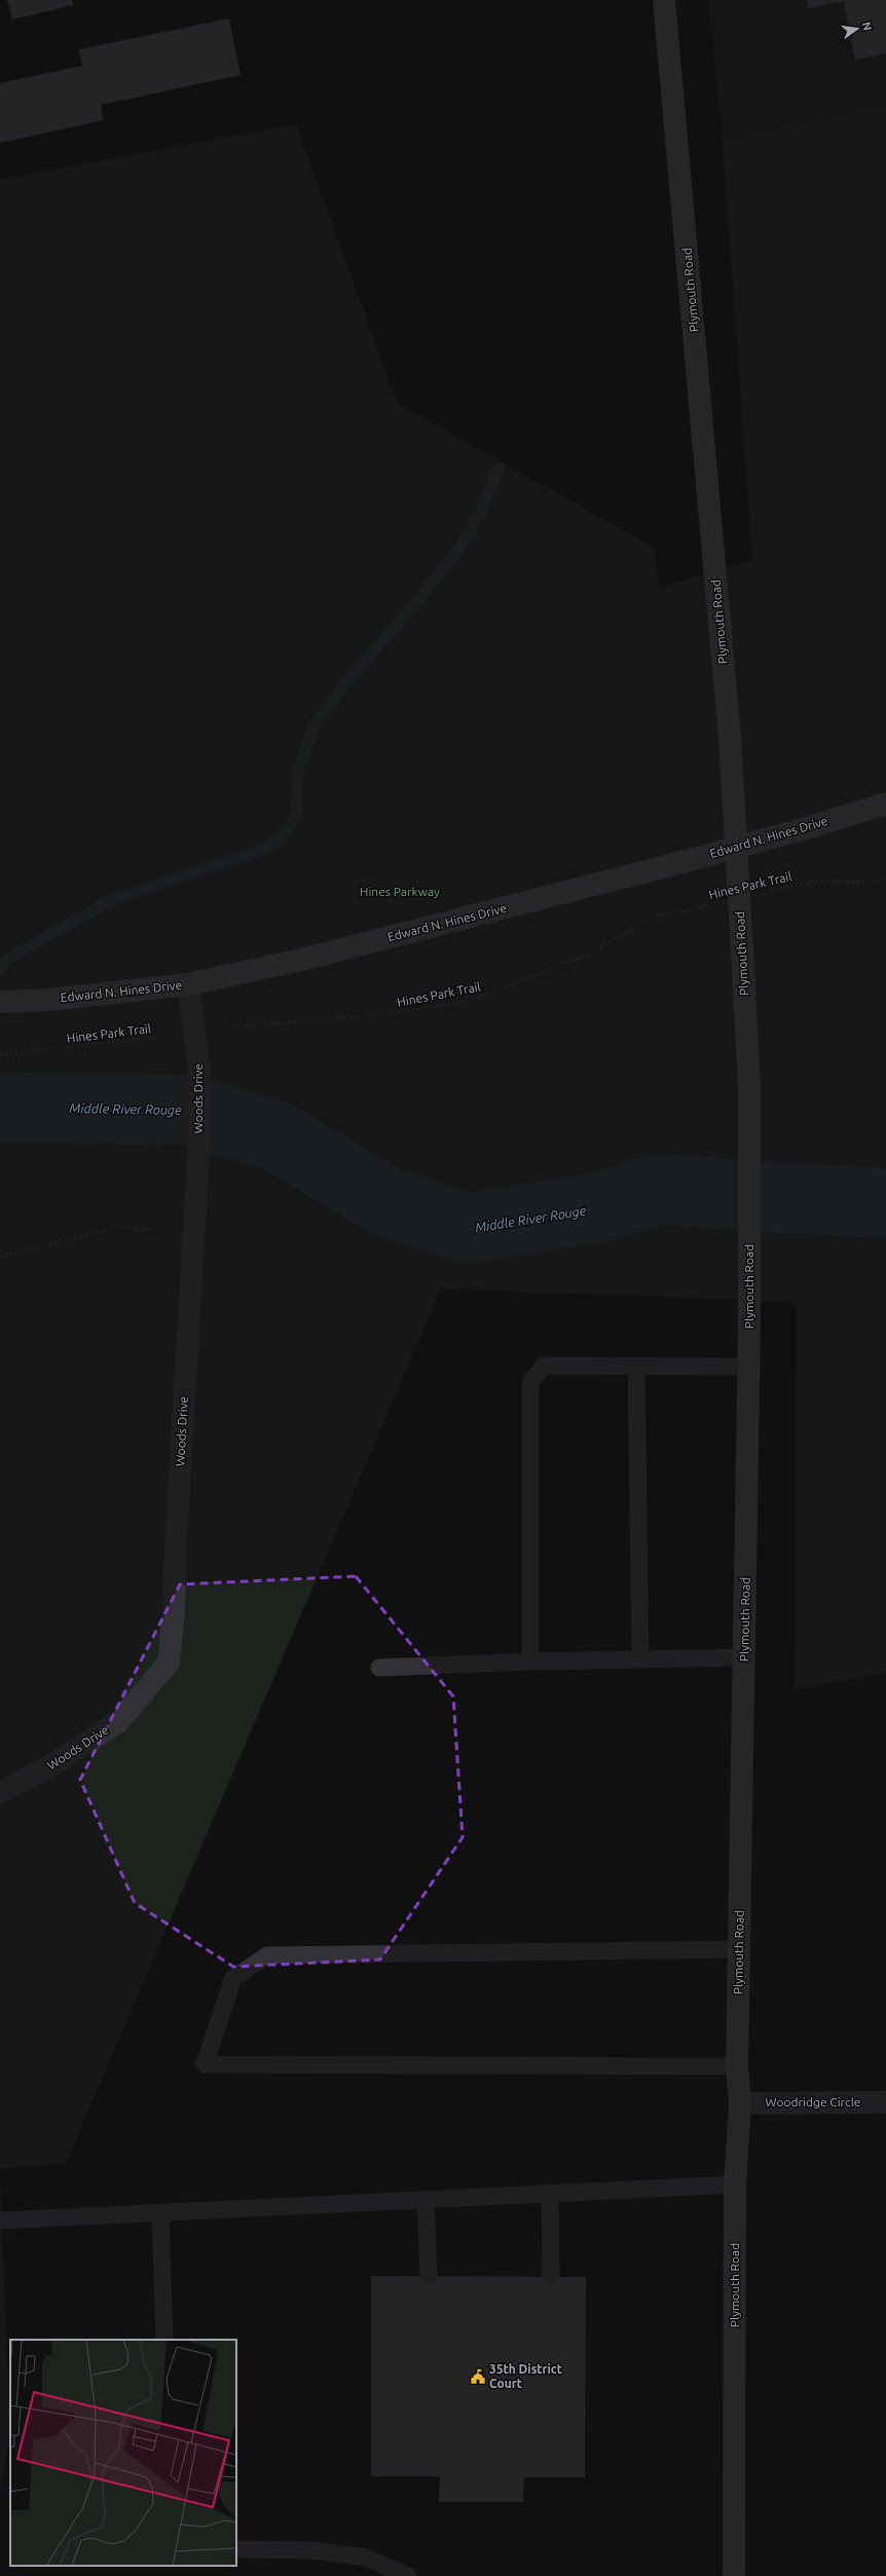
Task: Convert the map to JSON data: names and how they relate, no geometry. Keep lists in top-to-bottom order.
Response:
{
  "streets": {
    "main road": ["Plymouth Road", "Edward N. Hines Drive"],
    "street": ["Woods Drive", "Woodridge Circle"],
    "path": ["Hines Park Trail"]
  },
  "crossings": [
    ["Plymouth Road", "Woodridge Circle"],
    ["Edward N. Hines Drive", "Woods Drive"],
    ["Hines Park Trail", "Woods Drive"]
  ],
  "water": ["Middle River Rouge"],
  "parks": ["Hines Parkway"],
  "places": {
    "public building": ["35th District Court"]
  },
  "north": "right"
}
